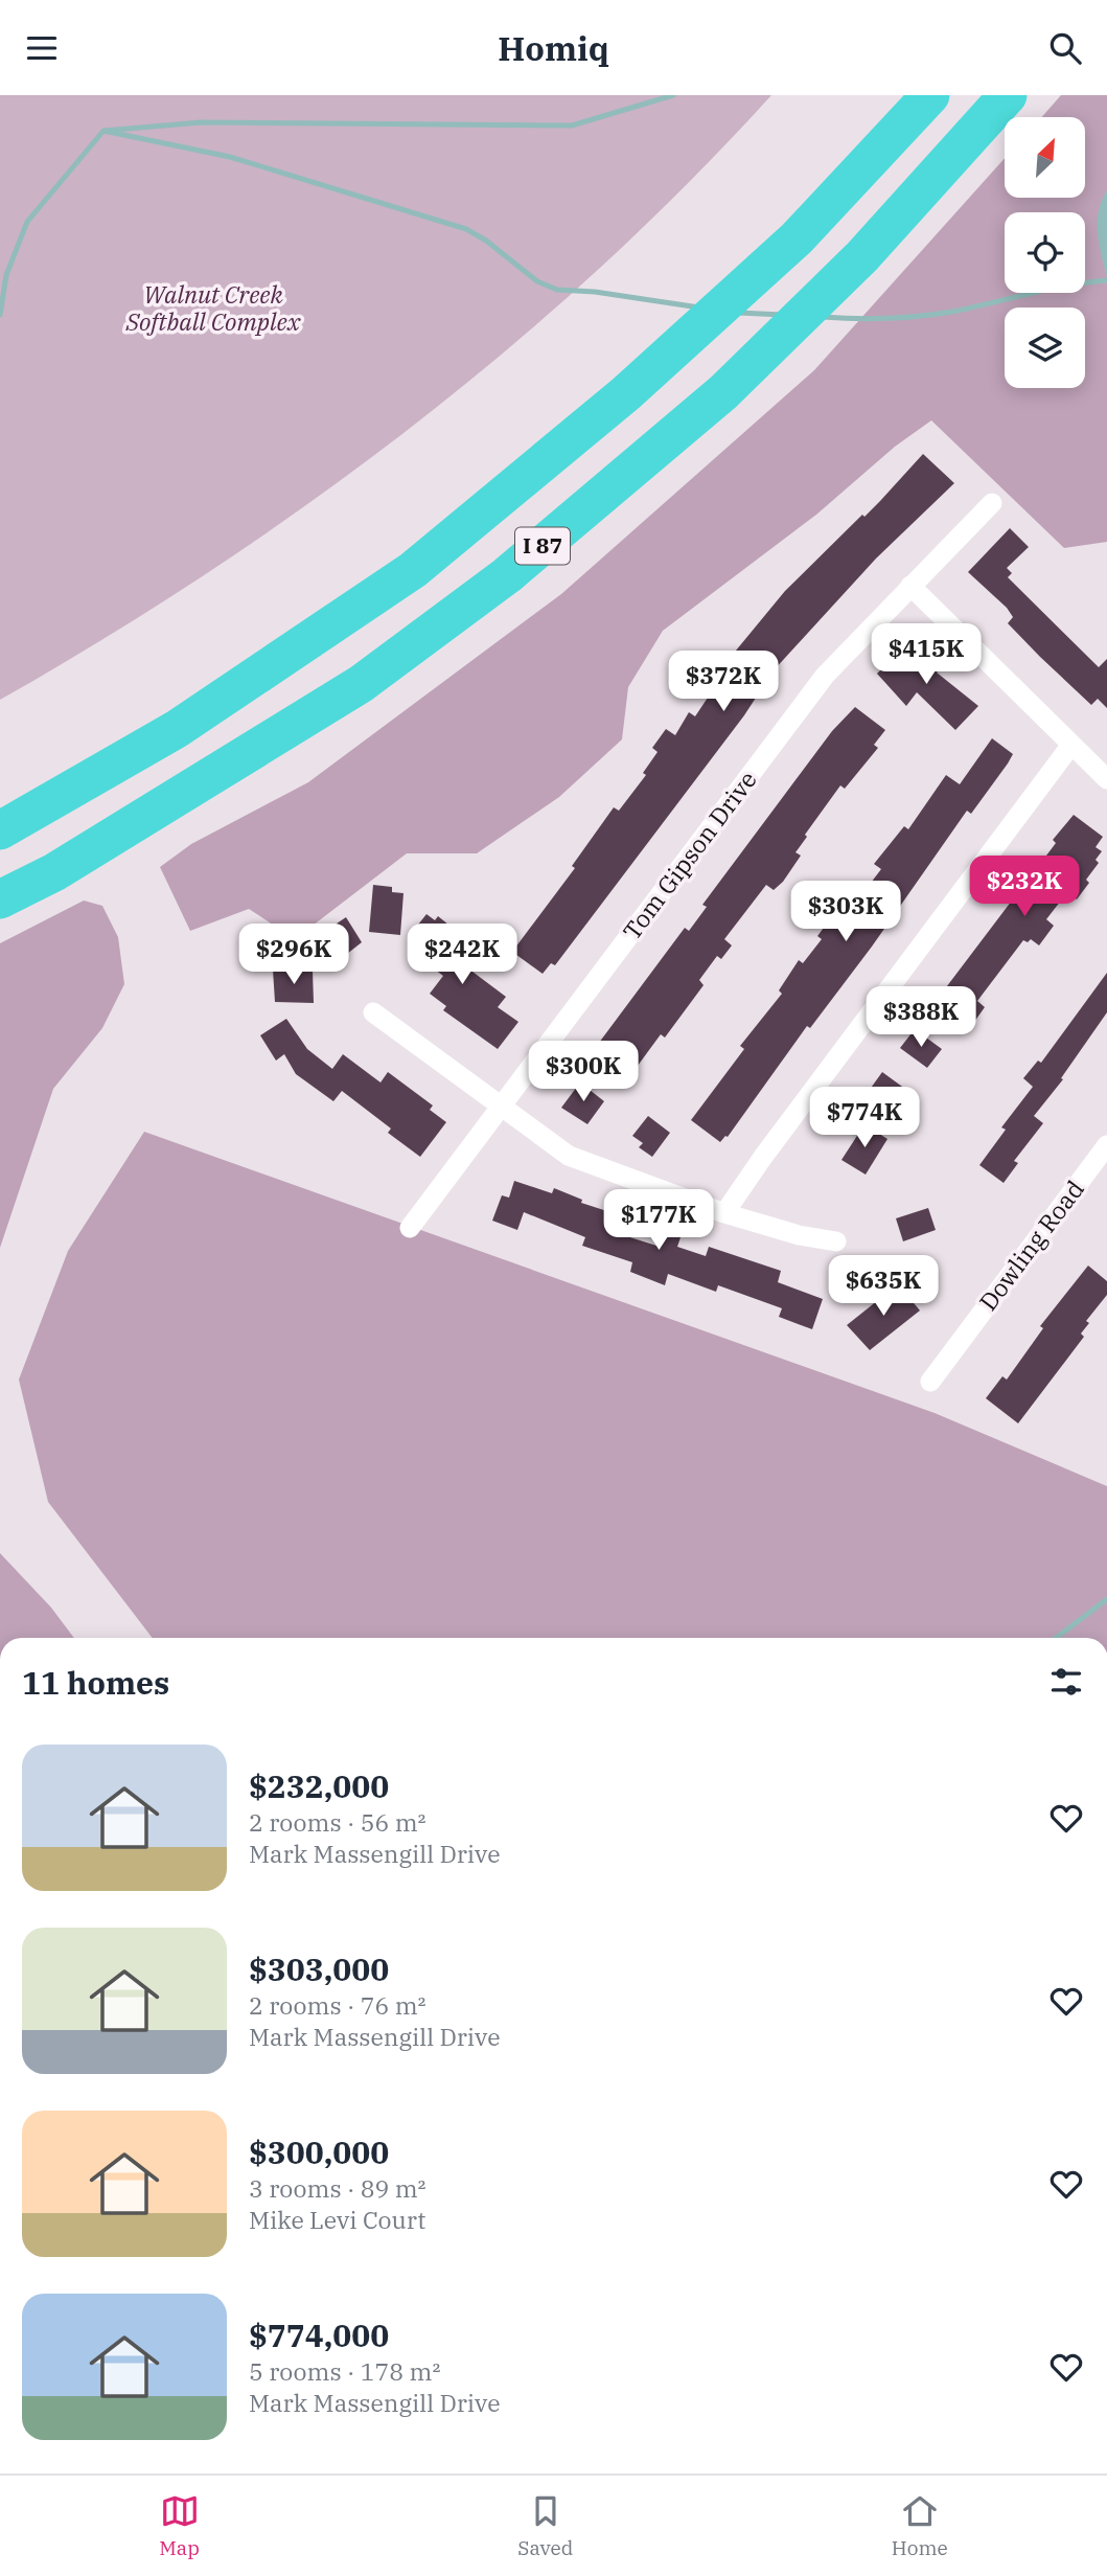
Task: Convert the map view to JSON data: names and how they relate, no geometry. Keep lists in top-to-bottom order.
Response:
{
  "streets": {
    "highway": ["I 87"],
    "street": ["Tom Gipson Drive", "Dowling Road"]
  },
  "parks": ["Walnut Creek Softball Complex"],
  "north": "top right",
  "page": {
    "header": "Homiq",
    "price": [
      "$415K",
      "$372K",
      "$232K",
      "$303K",
      "$296K",
      "$242K",
      "$388K",
      "$300K",
      "$774K",
      "$177K",
      "$635K"
    ],
    "heading": "11 homes",
    "list": [
      {
        "name": "$232,000",
        "note": "2 rooms · 56 m² · Mark Massengill Drive"
      },
      {
        "name": "$303,000",
        "note": "2 rooms · 76 m² · Mark Massengill Drive"
      },
      {
        "name": "$300,000",
        "note": "3 rooms · 89 m² · Mike Levi Court"
      },
      {
        "name": "$774,000",
        "note": "5 rooms · 178 m² · Mark Massengill Drive"
      }
    ],
    "tabs": ["Map", "Saved", "Home"]
  }
}
